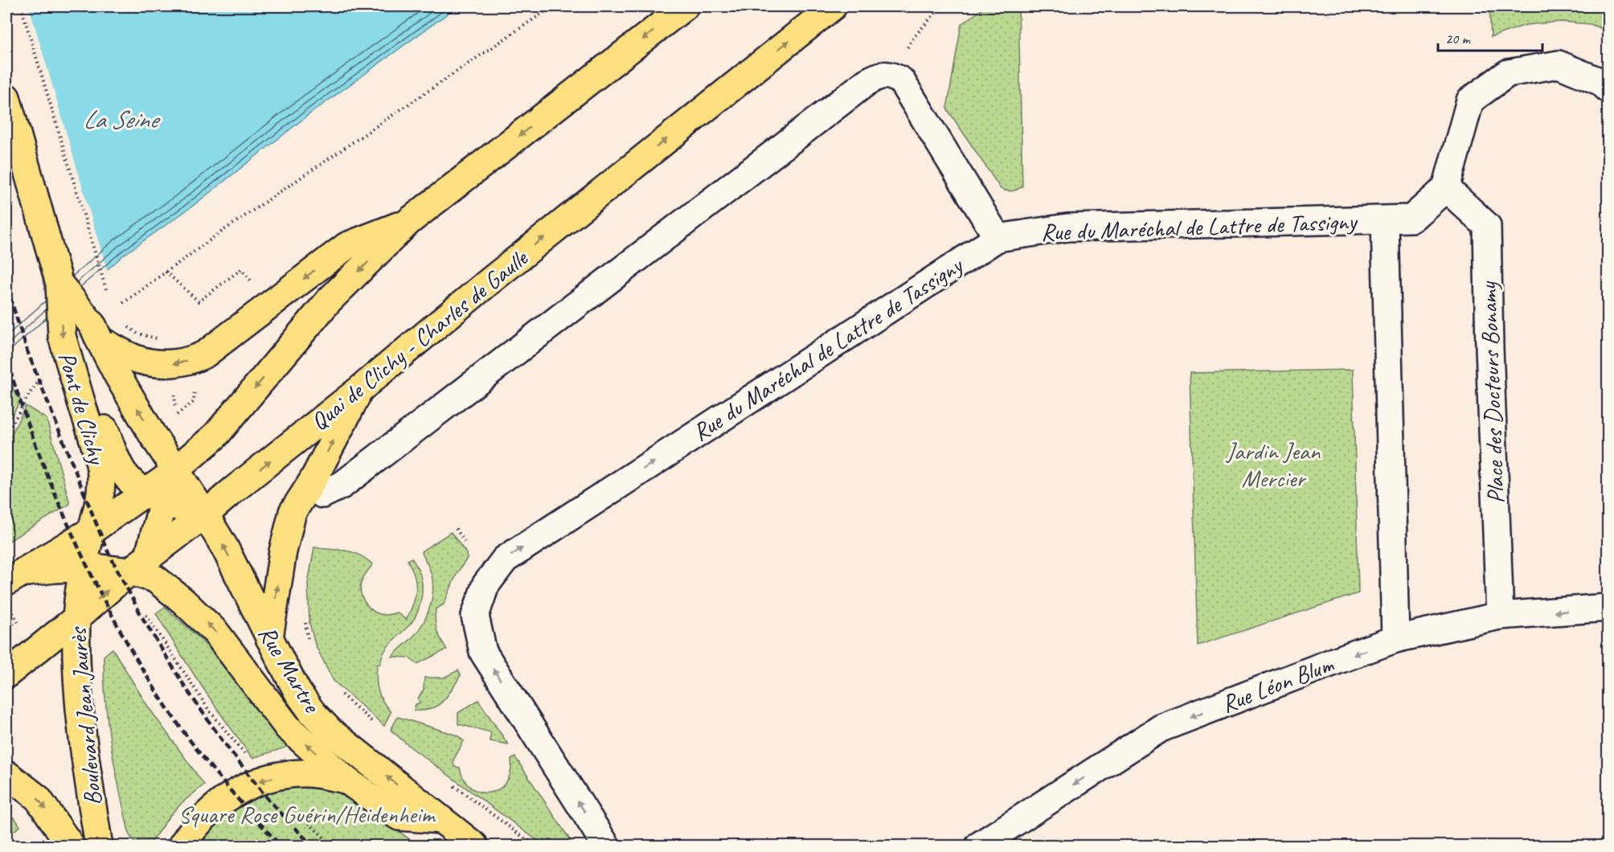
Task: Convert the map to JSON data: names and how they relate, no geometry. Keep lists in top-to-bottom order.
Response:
{
  "streets": {
    "main road": [
      "Quai de Clichy - Charles de Gaulle",
      "Pont de Clichy",
      "Rue Martre",
      "Boulevard Jean Jaurès"
    ],
    "street": ["Rue du Maréchal de Lattre de Tassigny", "Place des Docteurs Bonamy", "Rue Léon Blum"]
  },
  "crossings": [
    ["Rue du Maréchal de Lattre de Tassigny", "Place des Docteurs Bonamy"],
    ["Quai de Clichy - Charles de Gaulle", "Rue Martre"],
    ["Quai de Clichy - Charles de Gaulle", "Boulevard Jean Jaurès"],
    ["Place des Docteurs Bonamy", "Rue Léon Blum"],
    ["Pont de Clichy", "Boulevard Jean Jaurès"]
  ],
  "one_way": ["Rue Léon Blum"],
  "water": ["La Seine"],
  "parks": ["Jardin Jean Mercier", "Square Rose Guérin/Heidenheim"],
  "scale_bar": "20 m"
}
